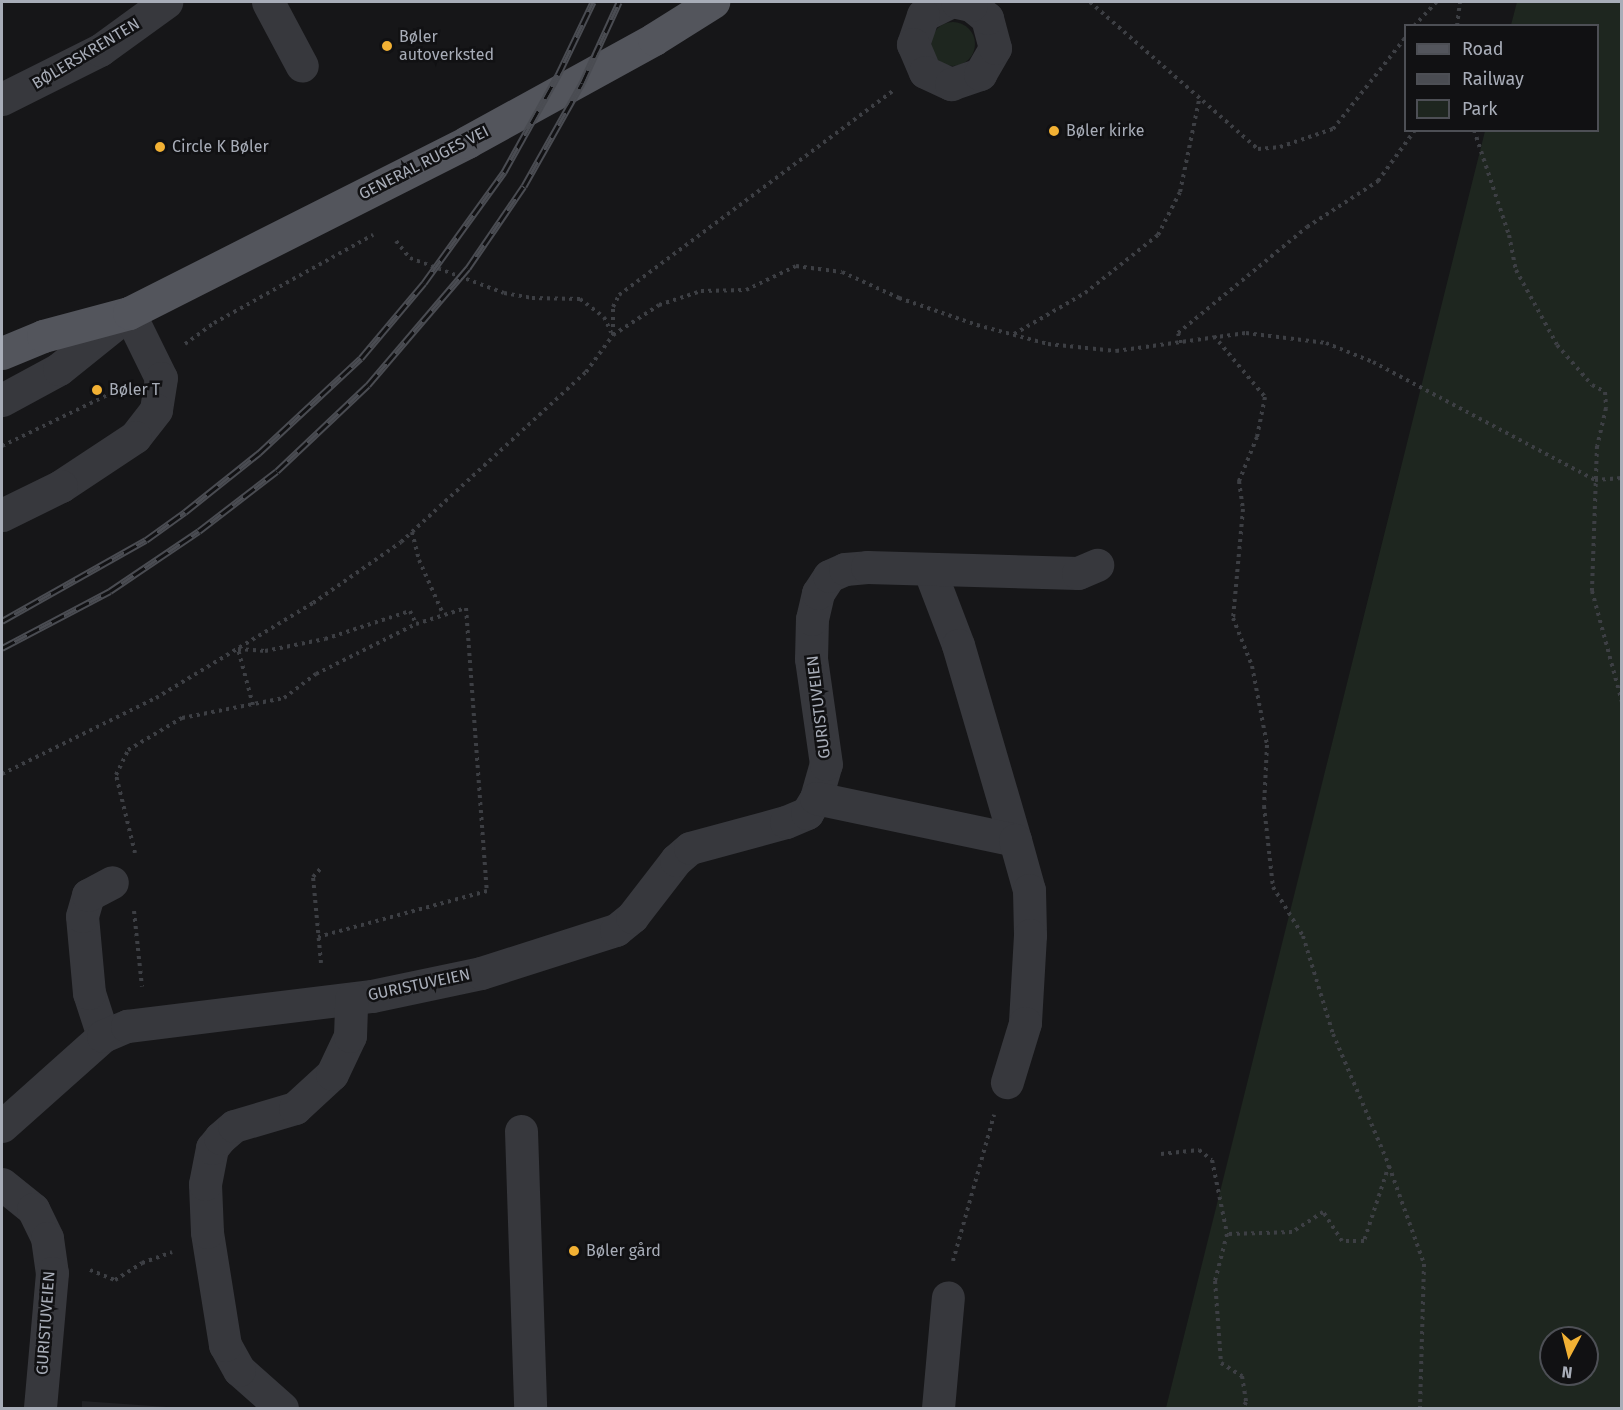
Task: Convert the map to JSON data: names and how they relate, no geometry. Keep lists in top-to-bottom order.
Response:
{
  "streets": {
    "main road": ["GENERAL RUGES VEI"],
    "street": ["BØLERSKRENTEN", "GURISTUVEIEN"]
  },
  "places": [
    "Bøler autoverksted",
    "Bøler kirke",
    "Circle K Bøler",
    "Bøler T",
    "Bøler gård"
  ],
  "legend": ["Road", "Railway", "Park"],
  "north": "bottom"
}
